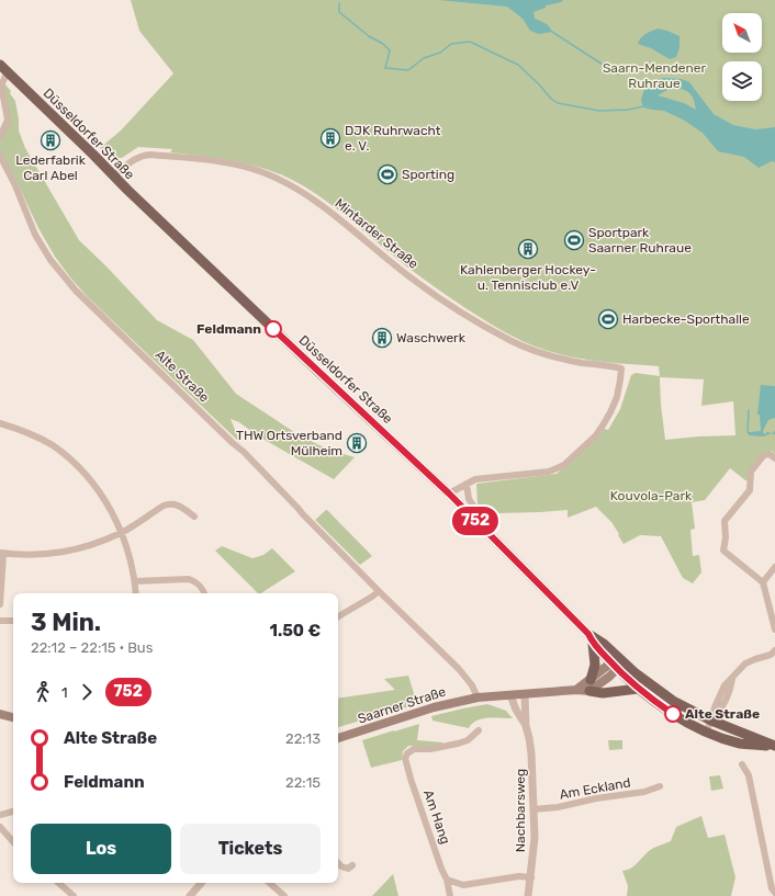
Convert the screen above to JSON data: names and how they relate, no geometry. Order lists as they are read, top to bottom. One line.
{"streets":{"main road":["Düsseldorfer Straße","Saarner Straße"],"street":["Mintarder Straße","Alte Straße","Am Eckland","Nachbarsweg","Am Hang"]},"crossings":[["Düsseldorfer Straße","Mintarder Straße"],["Alte Straße","Saarner Straße"],["Am Eckland","Nachbarsweg"]],"parks":["Saarn-Mendener Ruhraue","Kouvola-Park"],"places":{"building":["DJK Ruhrwacht e. V.","Lederfabrik Carl Abel","Kahlenberger Hockey- u. Tennisclub e.V","Waschwerk","THW Ortsverband Mülheim"],"sports":["Sporting","Sportpark Saarner Ruhraue","Harbecke-Sporthalle"],"other":["Feldmann","Alte Straße"]},"lines":["bus line 752"],"north":"top left","page":{"on_map":"752","heading":["3 Min.","22:12 – 22:15 · Bus","1.50 €"],"legs":["1","752"],"list":[{"name":"Alte Straße","value":"22:13"},{"name":"Feldmann","value":"22:15"}],"buttons":["Los","Tickets"]}}
